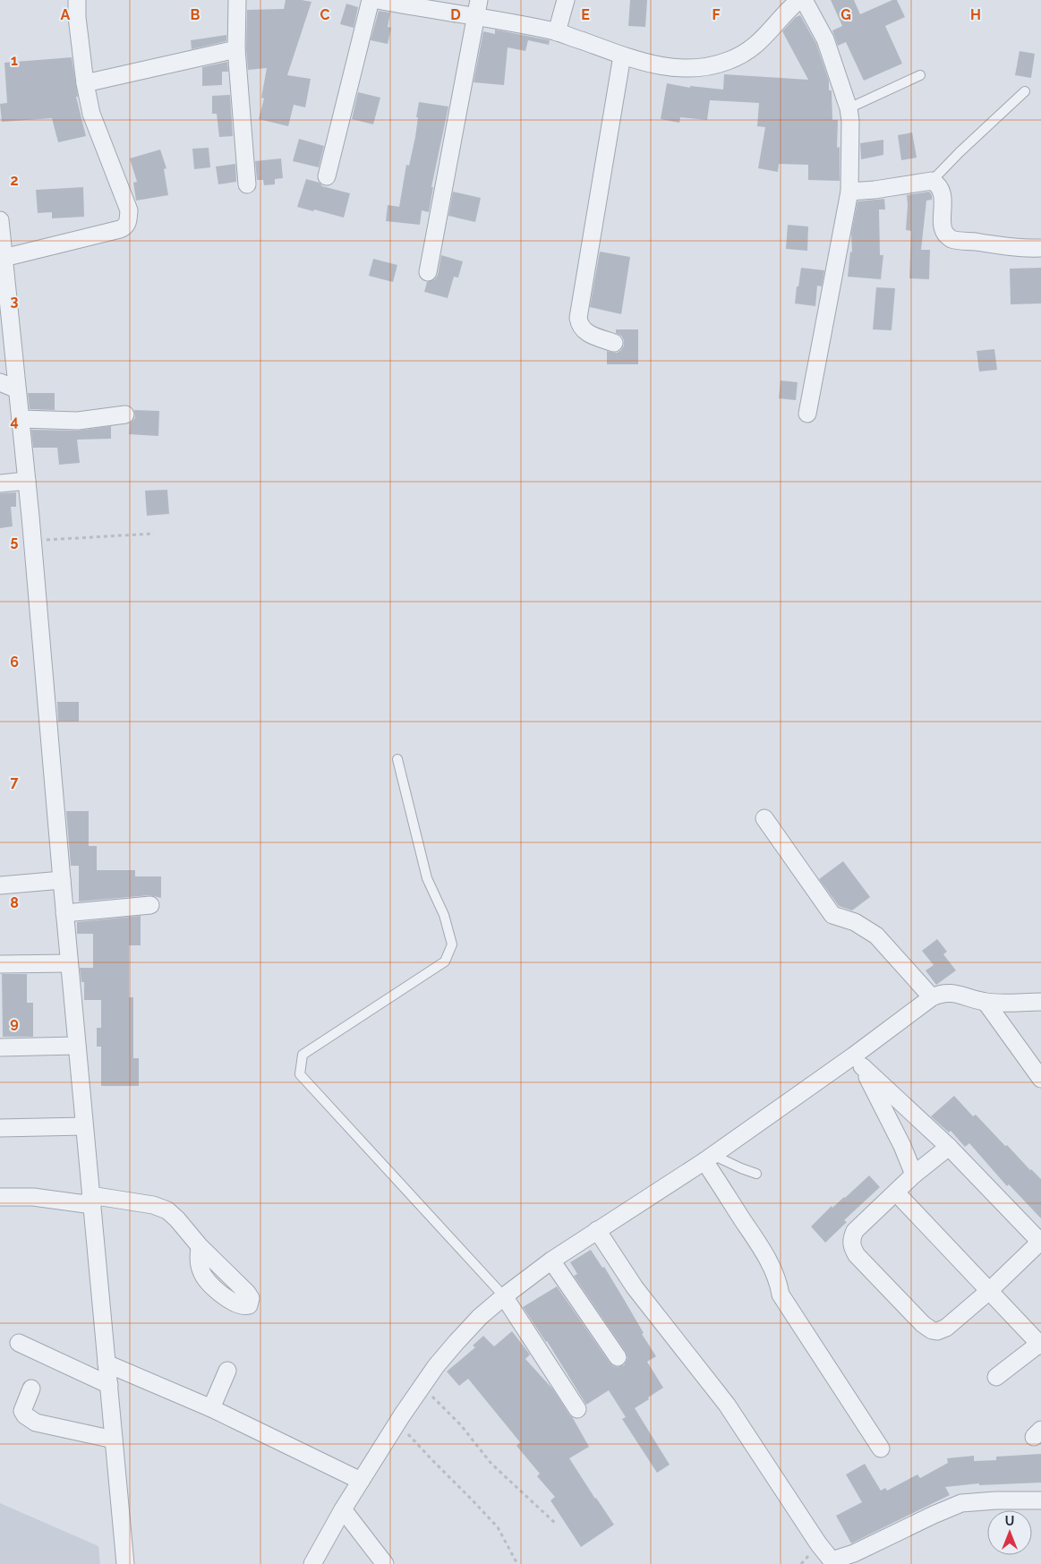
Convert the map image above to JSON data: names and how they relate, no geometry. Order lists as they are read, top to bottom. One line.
{"north":"top","grid":{"columns":["A","B","C","D","E","F","G","H"],"rows":["1","2","3","4","5","6","7","8","9"]}}
